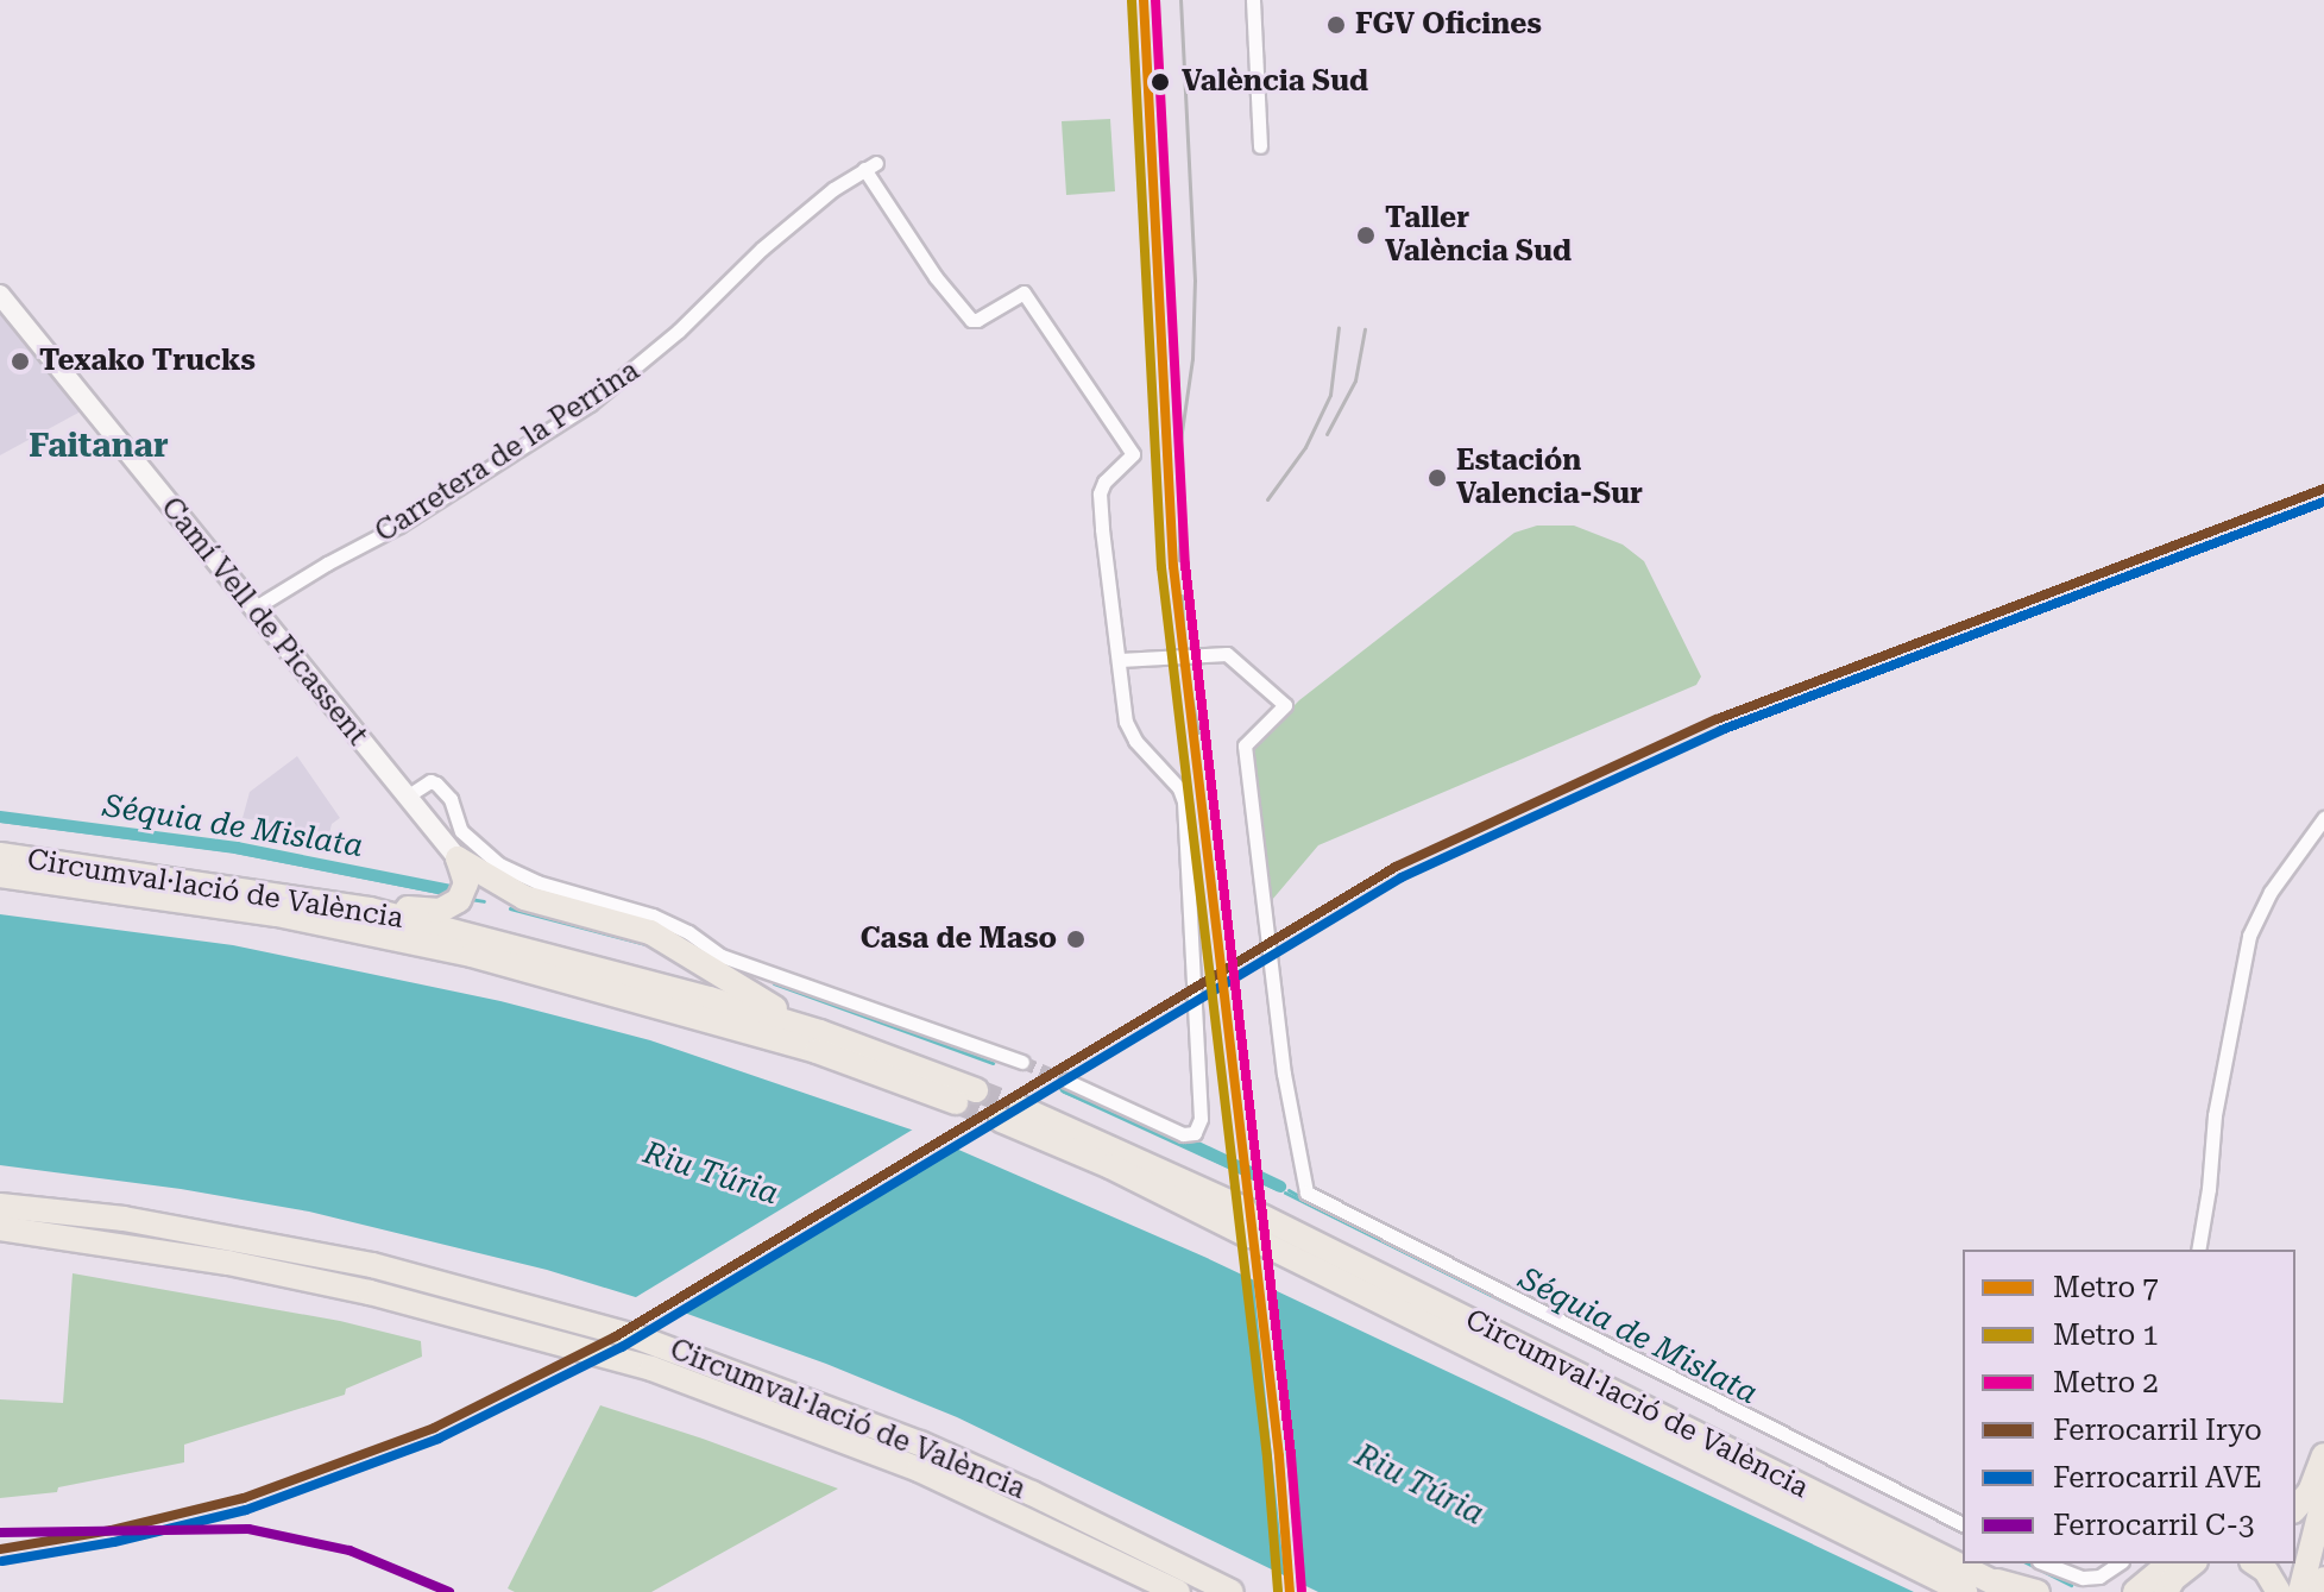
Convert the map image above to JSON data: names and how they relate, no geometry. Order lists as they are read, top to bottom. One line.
{"streets":{"highway":["Circumval·lació de València"],"street":["Carretera de la Perrina","Camí Vell de Picassent"]},"crossings":[["Carretera de la Perrina","Camí Vell de Picassent"]],"districts":["Faitanar"],"water":["Séquia de Mislata","Riu Túria"],"places":["FGV Oficines","València Sud","Taller València Sud","Texako Trucks","Estación Valencia-Sur","Casa de Maso"],"lines":["metro line 7","metro line 2","metro line 1","rail line Iryo","rail line AVE","rail line C-3"],"legend":["Metro 7","Metro 1","Metro 2","Ferrocarril Iryo","Ferrocarril AVE","Ferrocarril C-3"]}
